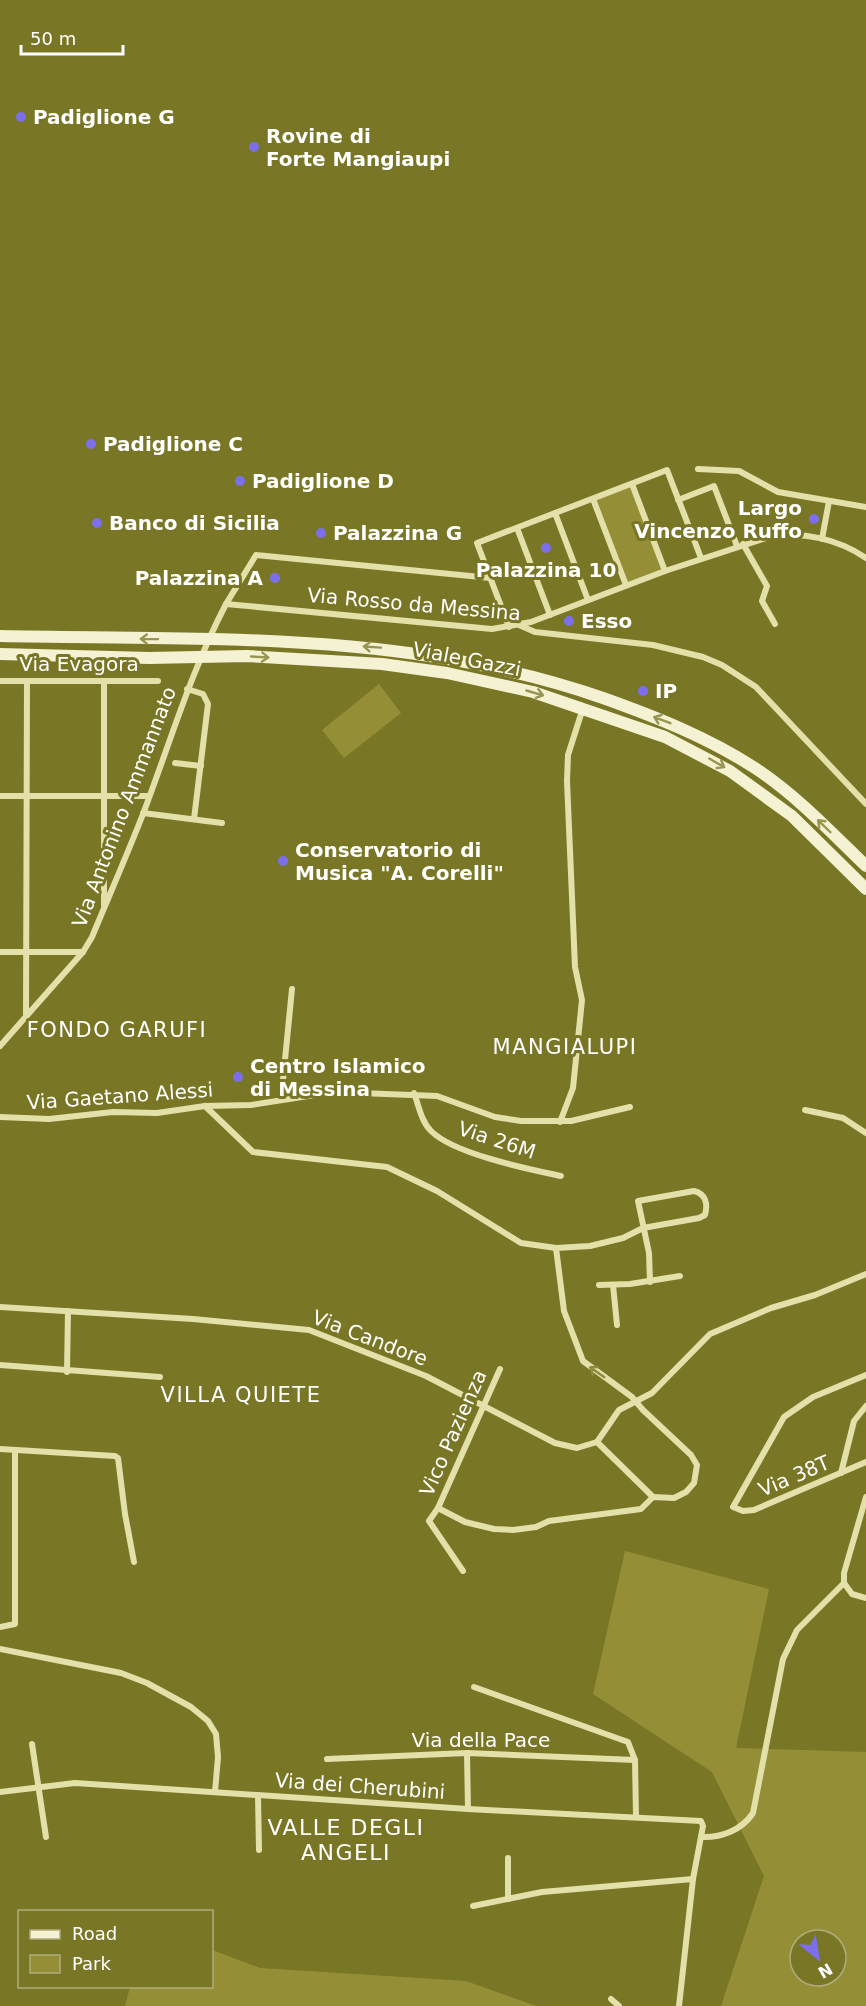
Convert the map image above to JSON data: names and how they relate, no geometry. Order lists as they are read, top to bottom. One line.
{"streets":{"main road":["Viale Gazzi"],"street":["Via Rosso da Messina","Via Evagora","Via Antonino Ammannato","Via Gaetano Alessi","Via 26M","Via Candore","Vico Pazienza","Via 38T","Via della Pace","Via dei Cherubini"]},"crossings":[["Viale Gazzi","Via Antonino Ammannato"],["Via Gaetano Alessi","Via 26M"],["Via Candore","Vico Pazienza"]],"districts":["FONDO GARUFI","MANGIALUPI","VILLA QUIETE","VALLE DEGLI ANGELI"],"places":["Padiglione G","Rovine di Forte Mangiaupi","Padiglione C","Padiglione D","Largo Vincenzo Ruffo","Banco di Sicilia","Palazzina G","Palazzina 10","Palazzina A","Esso","IP","Conservatorio di Musica \"A. Corelli\"","Centro Islamico di Messina"],"legend":["Road","Park"],"scale_bar":"50 m","north":"bottom right"}
